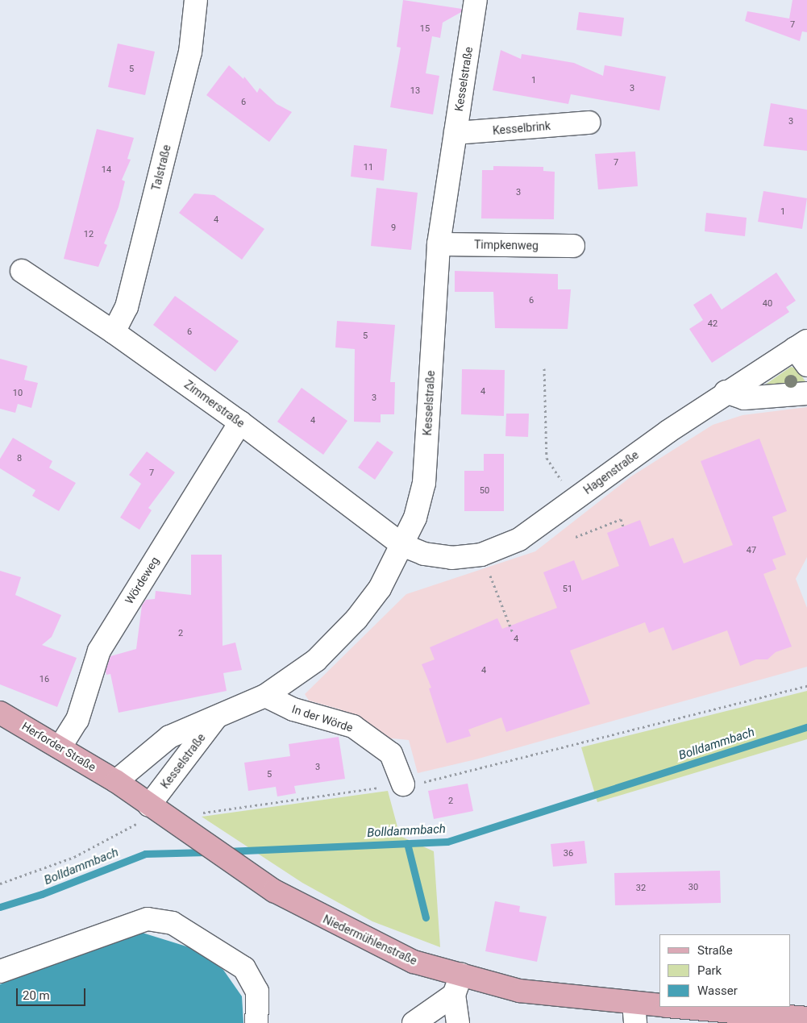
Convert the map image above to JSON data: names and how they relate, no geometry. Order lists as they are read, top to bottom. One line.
{"streets":{"main road":["Herforder Straße","Niedermühlenstraße"],"street":["Kesselstraße","Kesselbrink","Talstraße","Timpkenweg","Zimmerstraße","Hagenstraße","Wördeweg","In der Wörde"]},"crossings":[["Kesselstraße","Kesselbrink"],["Kesselstraße","Timpkenweg"],["Kesselstraße","Zimmerstraße"],["Kesselstraße","Hagenstraße"],["Kesselstraße","In der Wörde"],["Kesselstraße","Herforder Straße"],["Kesselstraße","Niedermühlenstraße"],["Talstraße","Zimmerstraße"],["Zimmerstraße","Hagenstraße"],["Zimmerstraße","Wördeweg"],["Wördeweg","Herforder Straße"],["Herforder Straße","Niedermühlenstraße"]],"water":["Bolldammbach"],"house_numbers":["7","15","5","1","3","13","6","3","7","11","14","3","1","4","9","12","6","40","42","6","5","4","10","3","4","8","7","50","47","51","2","4","4","16","3","5","2","36","30","32"],"legend":["Straße","Park","Wasser"],"scale_bar":"20 m"}
